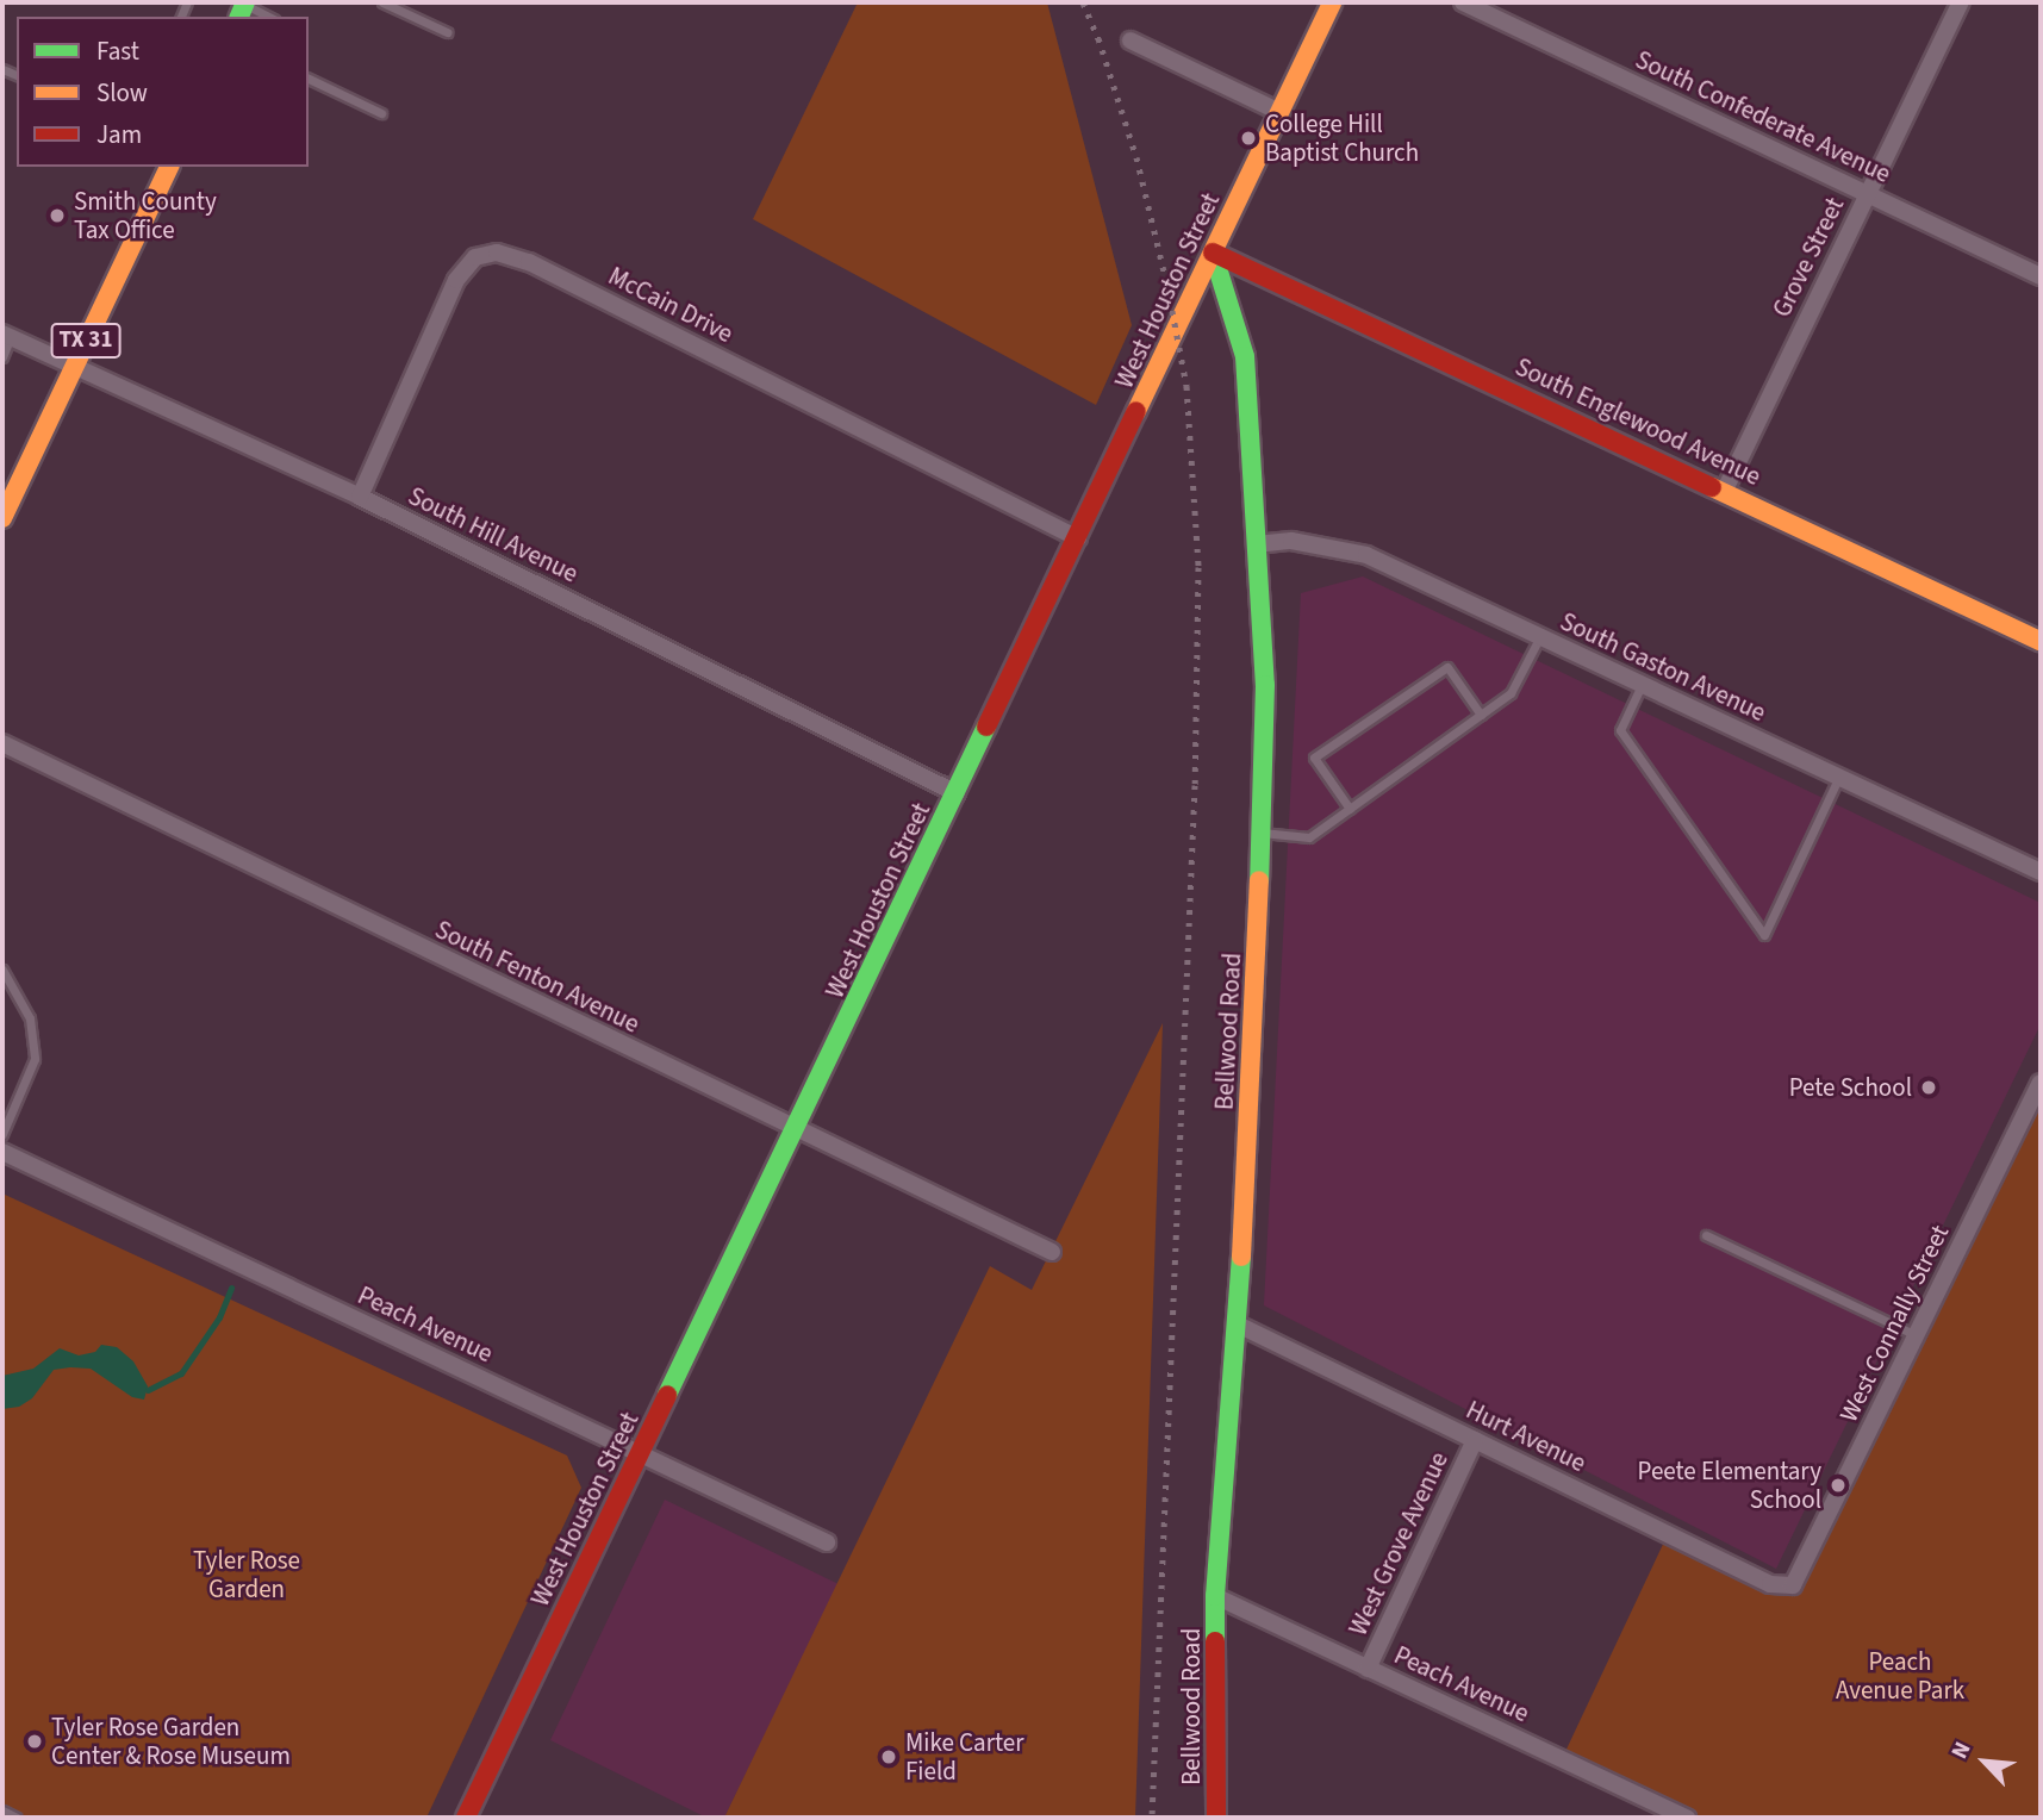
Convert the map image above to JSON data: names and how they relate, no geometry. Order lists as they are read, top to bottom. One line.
{"streets":{"street":["South Confederate Avenue","Grove Street","West Houston Street","McCain Drive","TX 31","South Englewood Avenue","South Hill Avenue","South Gaston Avenue","South Fenton Avenue","Bellwood Road","West Connally Street","Peach Avenue","Hurt Avenue","West Grove Avenue"]},"crossings":[["South Confederate Avenue","Grove Street"],["Grove Street","South Englewood Avenue"],["West Houston Street","McCain Drive"],["West Houston Street","South Englewood Avenue"],["West Houston Street","South Hill Avenue"],["West Houston Street","South Fenton Avenue"],["West Houston Street","Bellwood Road"],["West Houston Street","Peach Avenue"],["McCain Drive","South Hill Avenue"],["TX 31","South Hill Avenue"],["South Englewood Avenue","Bellwood Road"],["South Gaston Avenue","Bellwood Road"],["Bellwood Road","Peach Avenue"],["Bellwood Road","Hurt Avenue"],["West Connally Street","Hurt Avenue"],["Peach Avenue","West Grove Avenue"],["Hurt Avenue","West Grove Avenue"]],"parks":["Tyler Rose Garden","Peach Avenue Park"],"places":["College Hill Baptist Church","Smith County Tax Office","Pete School","Peete Elementary School","Tyler Rose Garden Center & Rose Museum","Mike Carter Field"],"legend":["Fast","Slow","Jam"],"north":"top left"}
